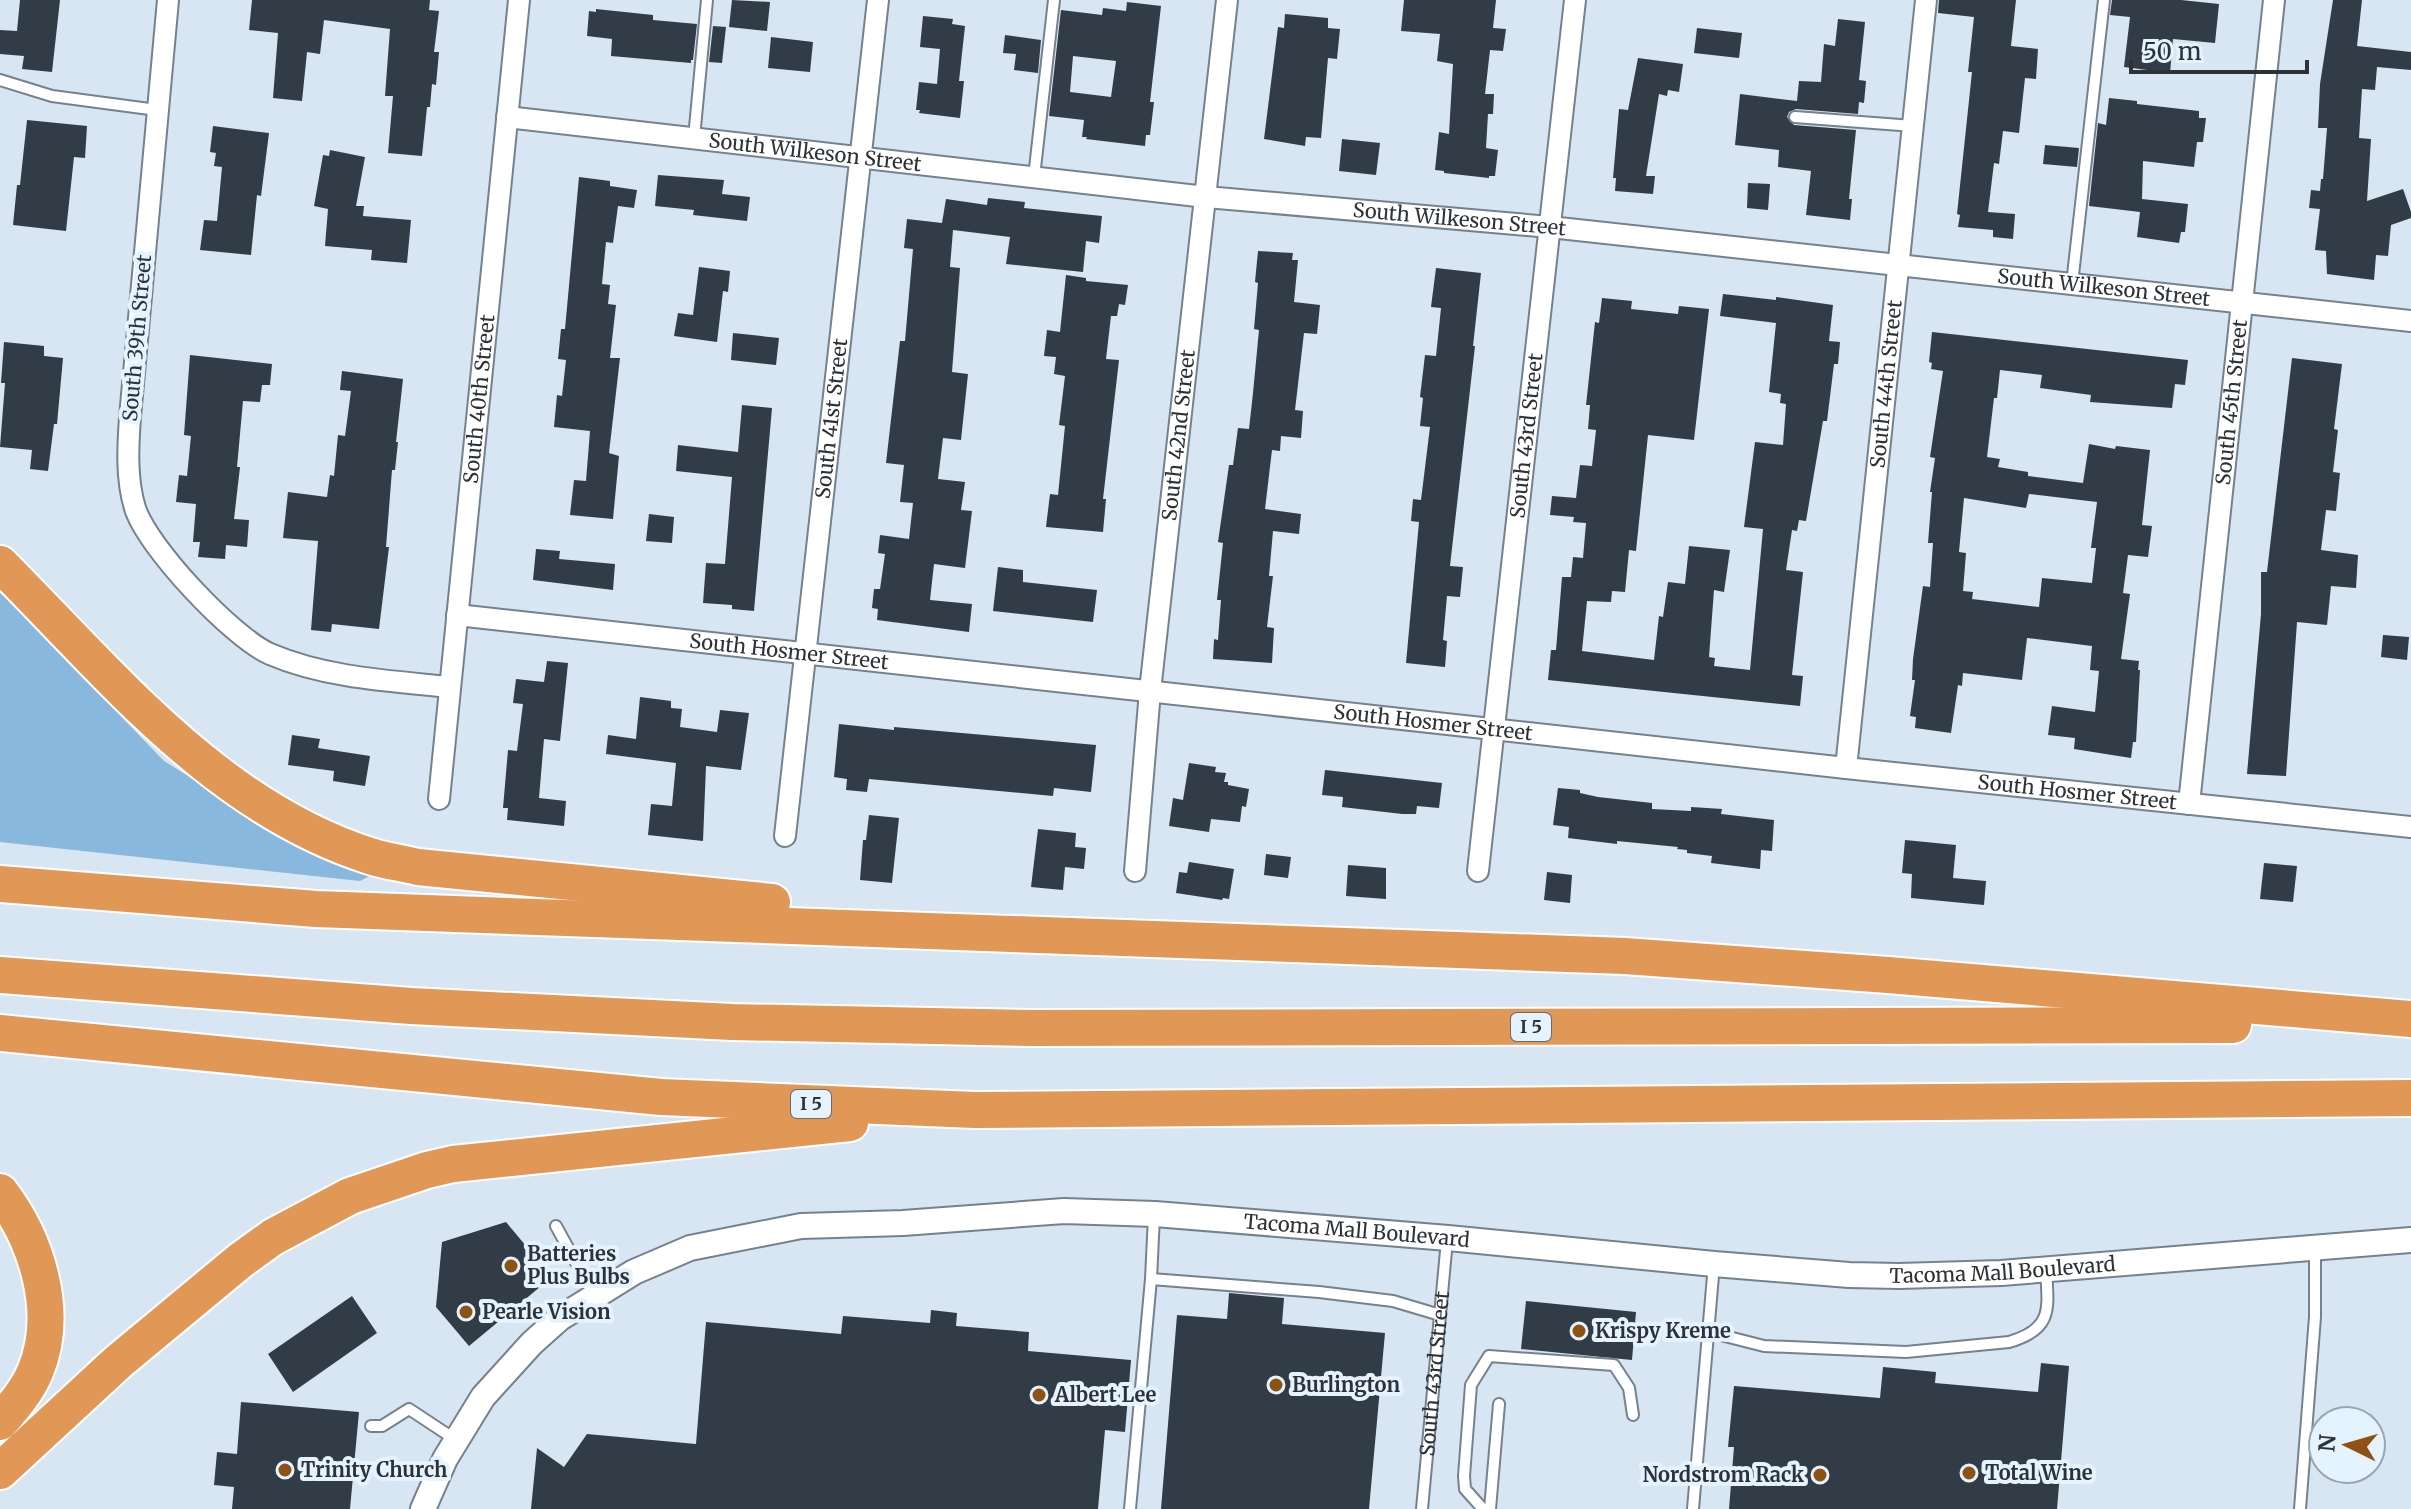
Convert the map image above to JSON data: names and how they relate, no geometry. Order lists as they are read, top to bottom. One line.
{"streets":{"highway":["I 5"],"street":["South Wilkeson Street","South 39th Street","South 44th Street","South 40th Street","South 45th Street","South 41st Street","South 42nd Street","South 43rd Street","South Hosmer Street","Tacoma Mall Boulevard"]},"crossings":[["South Wilkeson Street","South 44th Street"],["South Wilkeson Street","South 40th Street"],["South Wilkeson Street","South 45th Street"],["South Wilkeson Street","South 41st Street"],["South Wilkeson Street","South 42nd Street"],["South Wilkeson Street","South 43rd Street"],["South 39th Street","South 40th Street"],["South 44th Street","South Hosmer Street"],["South 40th Street","South Hosmer Street"],["South 45th Street","South Hosmer Street"],["South 41st Street","South Hosmer Street"],["South 42nd Street","South Hosmer Street"],["South 43rd Street","South Hosmer Street"],["South 43rd Street","Tacoma Mall Boulevard"]],"places":["Batteries Plus Bulbs","Pearle Vision","Krispy Kreme","Burlington","Albert Lee","Trinity Church","Total Wine","Nordstrom Rack"],"scale_bar":"50 m","north":"left"}
